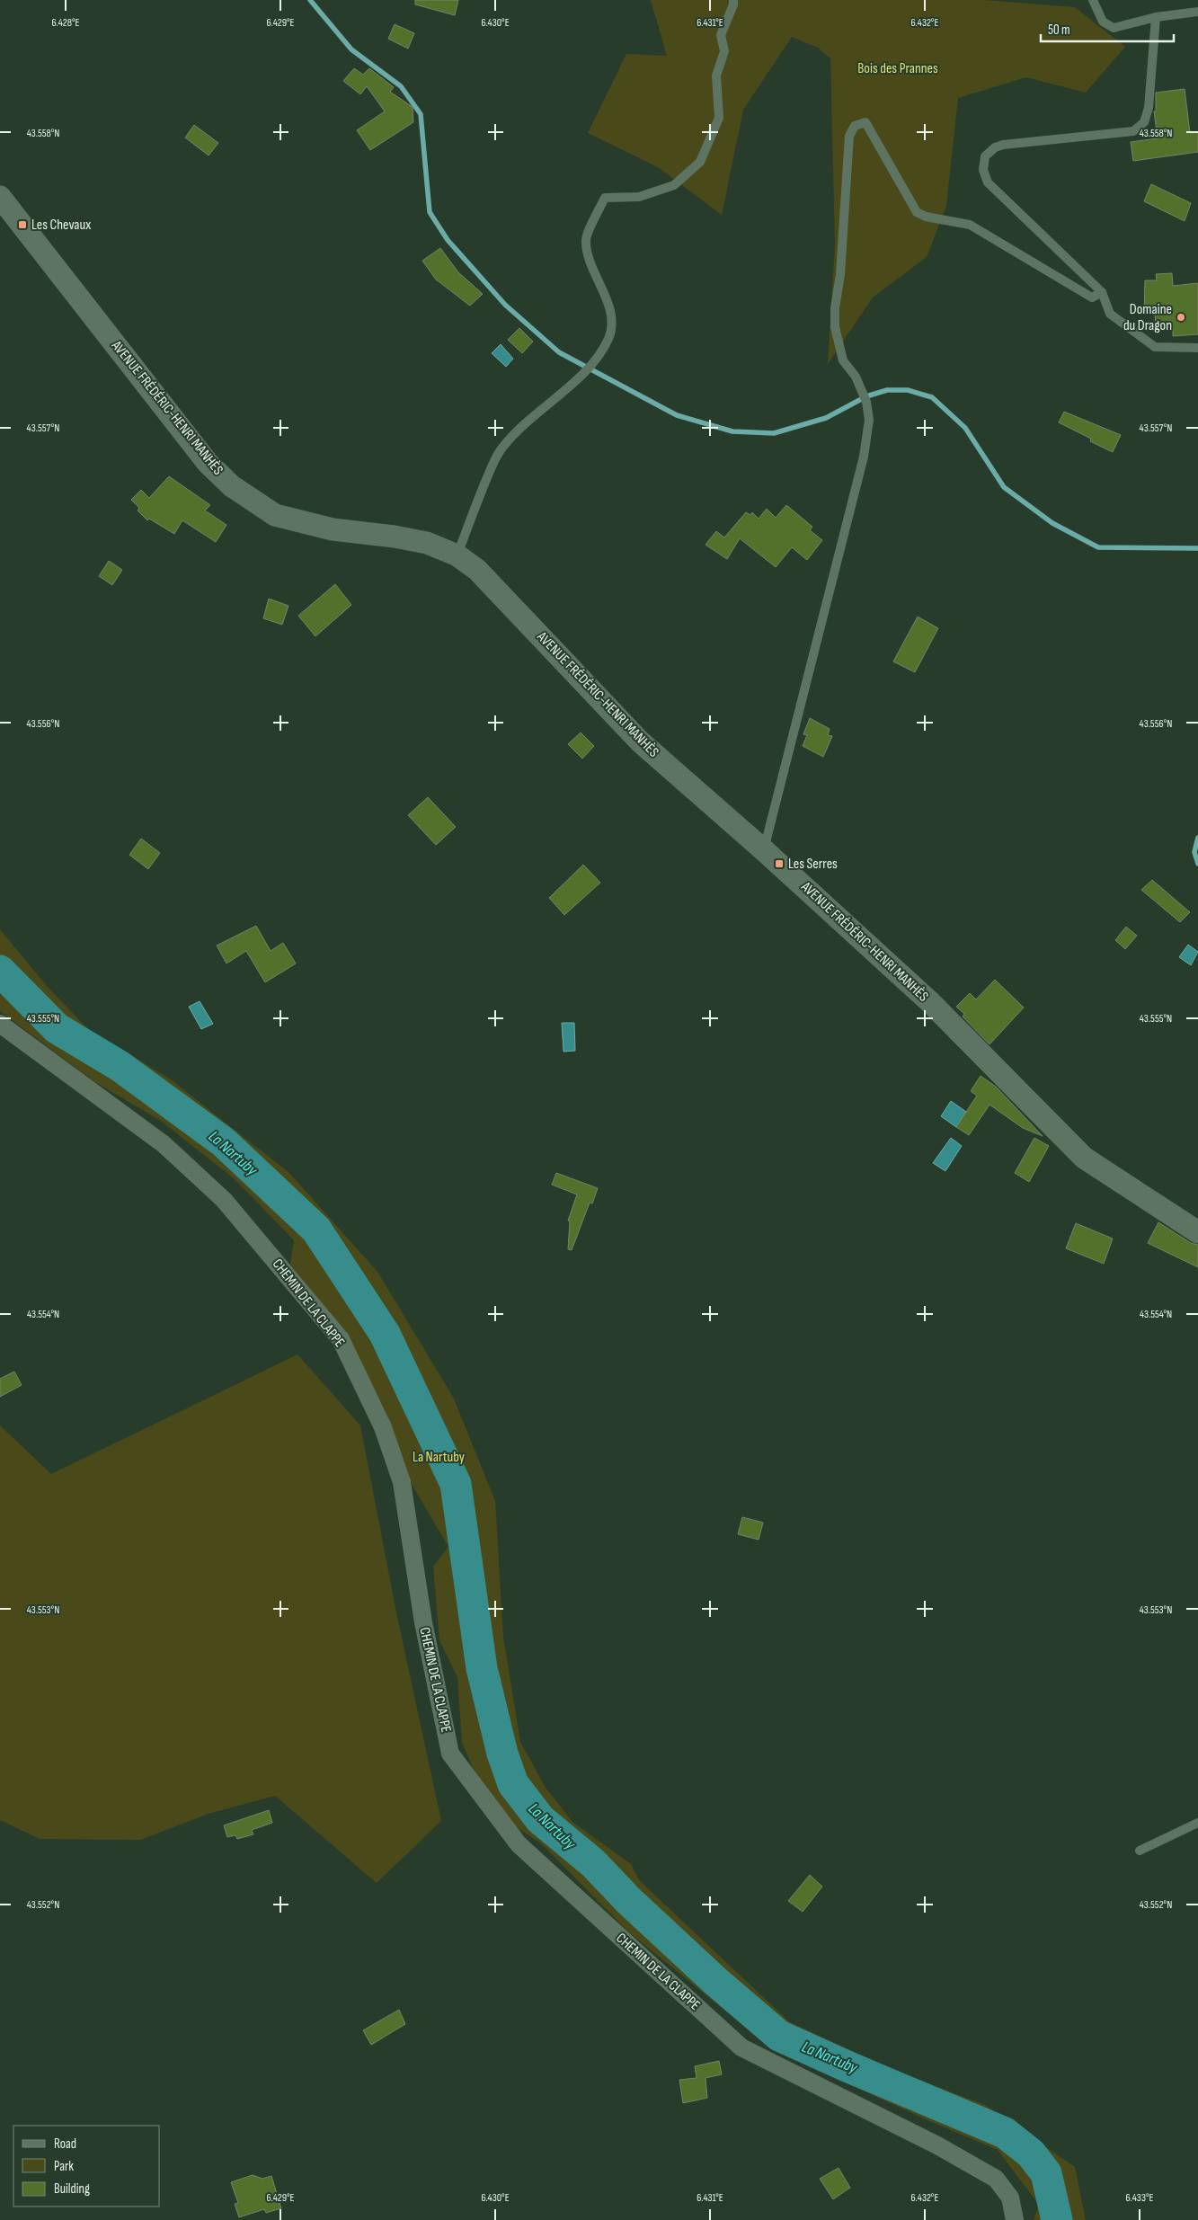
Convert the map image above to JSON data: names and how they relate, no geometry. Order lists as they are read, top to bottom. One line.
{"streets":{"street":["AVENUE FRÉDÉRIC-HENRI MANHÈS","CHEMIN DE LA CLAPPE"]},"water":["La Nartuby"],"parks":["Bois des Prannes","La Nartuby"],"places":{"transit":["Les Chevaux","Les Serres"],"other":["Domaine du Dragon"]},"legend":["Road","Park","Building"],"scale_bar":"50 m","coordinates":["6.428°E","6.429°E","6.430°E","6.431°E","6.432°E","43.558°N","43.557°N","43.556°N","43.555°N","43.554°N","43.553°N","43.552°N","6.433°E"]}
